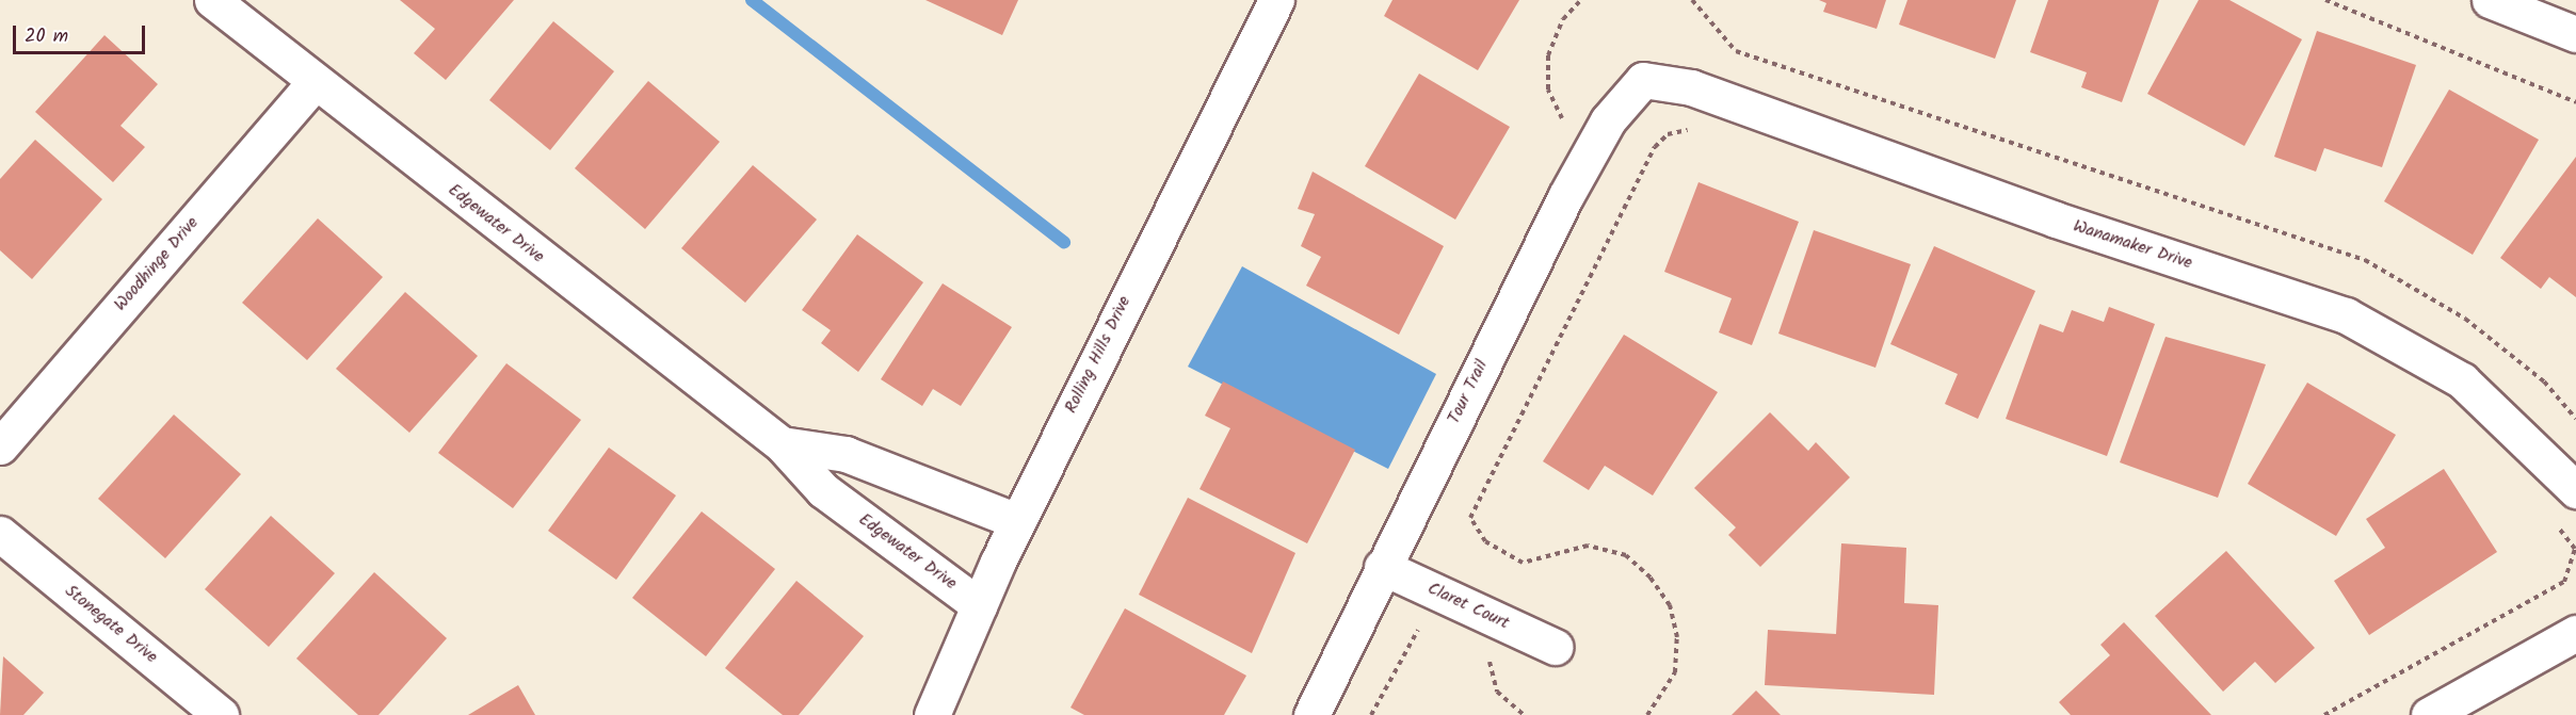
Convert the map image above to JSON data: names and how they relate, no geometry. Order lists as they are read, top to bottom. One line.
{"streets":{"street":["Edgewater Drive","Wanamaker Drive","Woodhinge Drive","Rolling Hills Drive","Tour Trail","Claret Court","Stonegate Drive"]},"crossings":[["Edgewater Drive","Woodhinge Drive"],["Edgewater Drive","Rolling Hills Drive"],["Wanamaker Drive","Tour Trail"],["Tour Trail","Claret Court"]],"scale_bar":"20 m"}
